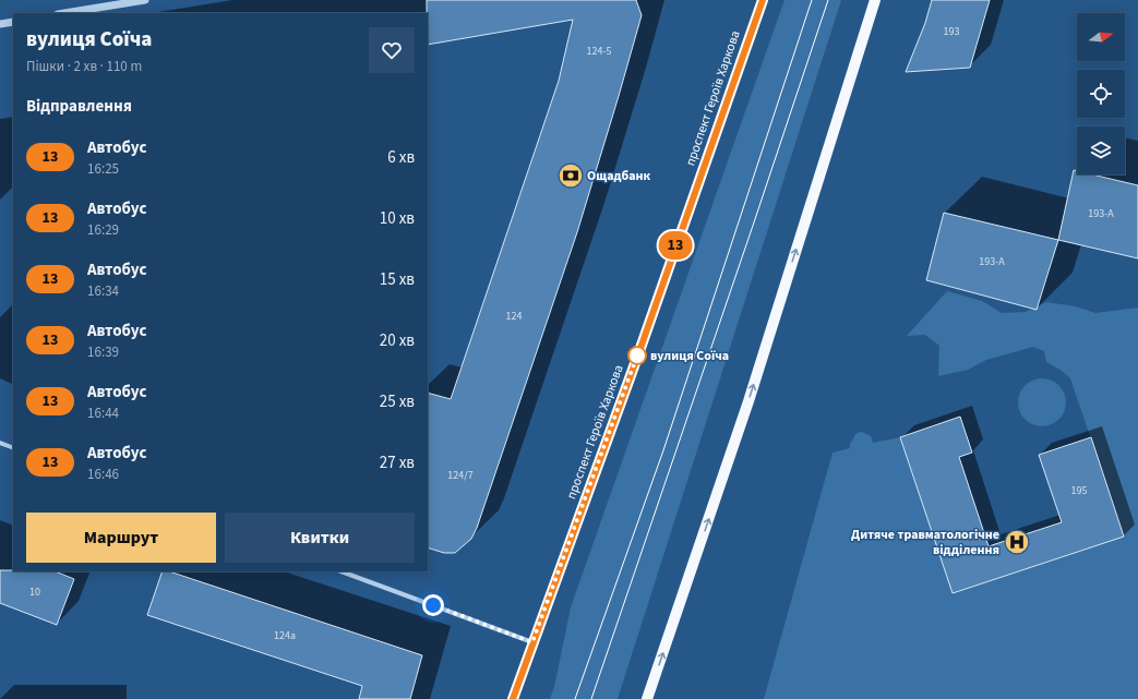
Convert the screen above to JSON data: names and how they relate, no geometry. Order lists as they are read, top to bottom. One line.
{"streets":{"main road":["проспект Героїв Харкова"]},"places":{"bank":["Ощадбанк"],"other":["вулиця Соїча"],"hospital":["Дитяче травматологічне відділення"]},"lines":["bus line 13"],"house_numbers":["193","124-5","193-А","193-А","124","124/7","195","10","124а"],"north":"right","page":{"on_map":"13","heading":[["вулиця Соїча","Пішки · 2 хв · 110 m"],"Відправлення"],"list":[{"mark":"13","name":"Автобус","note":"16:25","value":"6 хв"},{"mark":"13","name":"Автобус","note":"16:29","value":"10 хв"},{"mark":"13","name":"Автобус","note":"16:34","value":"15 хв"},{"mark":"13","name":"Автобус","note":"16:39","value":"20 хв"},{"mark":"13","name":"Автобус","note":"16:44","value":"25 хв"},{"mark":"13","name":"Автобус","note":"16:46","value":"27 хв"}],"buttons":["Маршрут","Квитки"]}}
